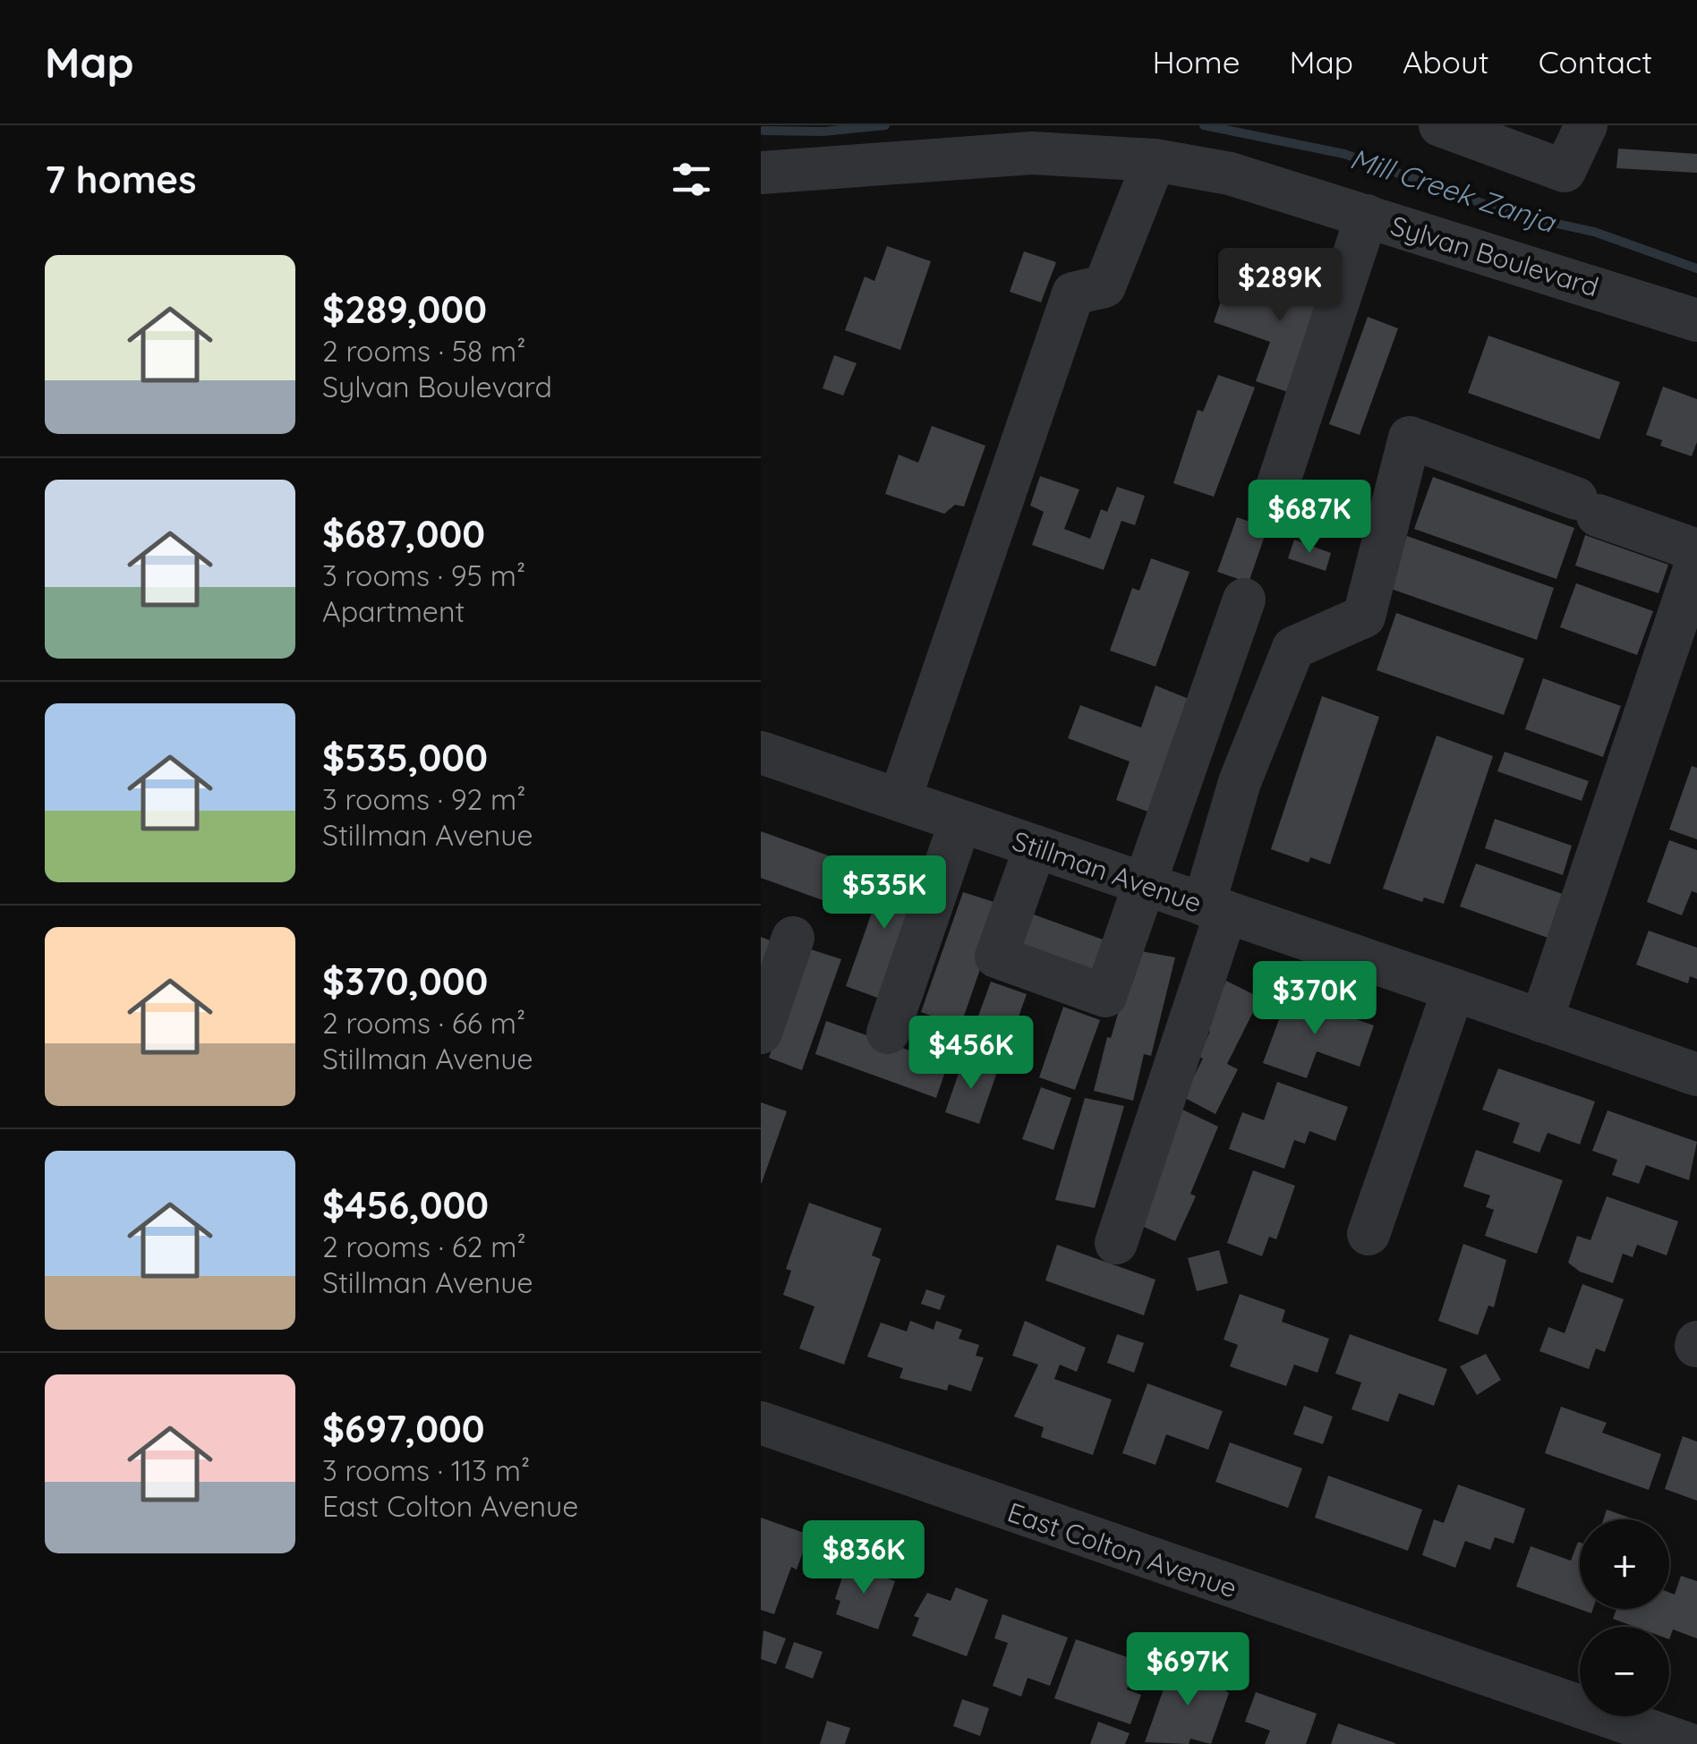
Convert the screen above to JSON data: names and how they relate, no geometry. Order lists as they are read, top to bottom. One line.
{"streets":{"street":["Sylvan Boulevard","Stillman Avenue","East Colton Avenue"]},"water":["Mill Creek Zanja"],"page":{"header":"Map","nav":["Home","Map","About","Contact"],"heading":"7 homes","list":[{"name":"$289,000","note":"2 rooms · 58 m² · Sylvan Boulevard"},{"name":"$687,000","note":"3 rooms · 95 m² · Apartment"},{"name":"$535,000","note":"3 rooms · 92 m² · Stillman Avenue"},{"name":"$370,000","note":"2 rooms · 66 m² · Stillman Avenue"},{"name":"$456,000","note":"2 rooms · 62 m² · Stillman Avenue"},{"name":"$697,000","note":"3 rooms · 113 m² · East Colton Avenue"}],"price":["$289K","$687K","$535K","$370K","$456K","$836K","$697K"],"map_buttons":["+","−"]}}
